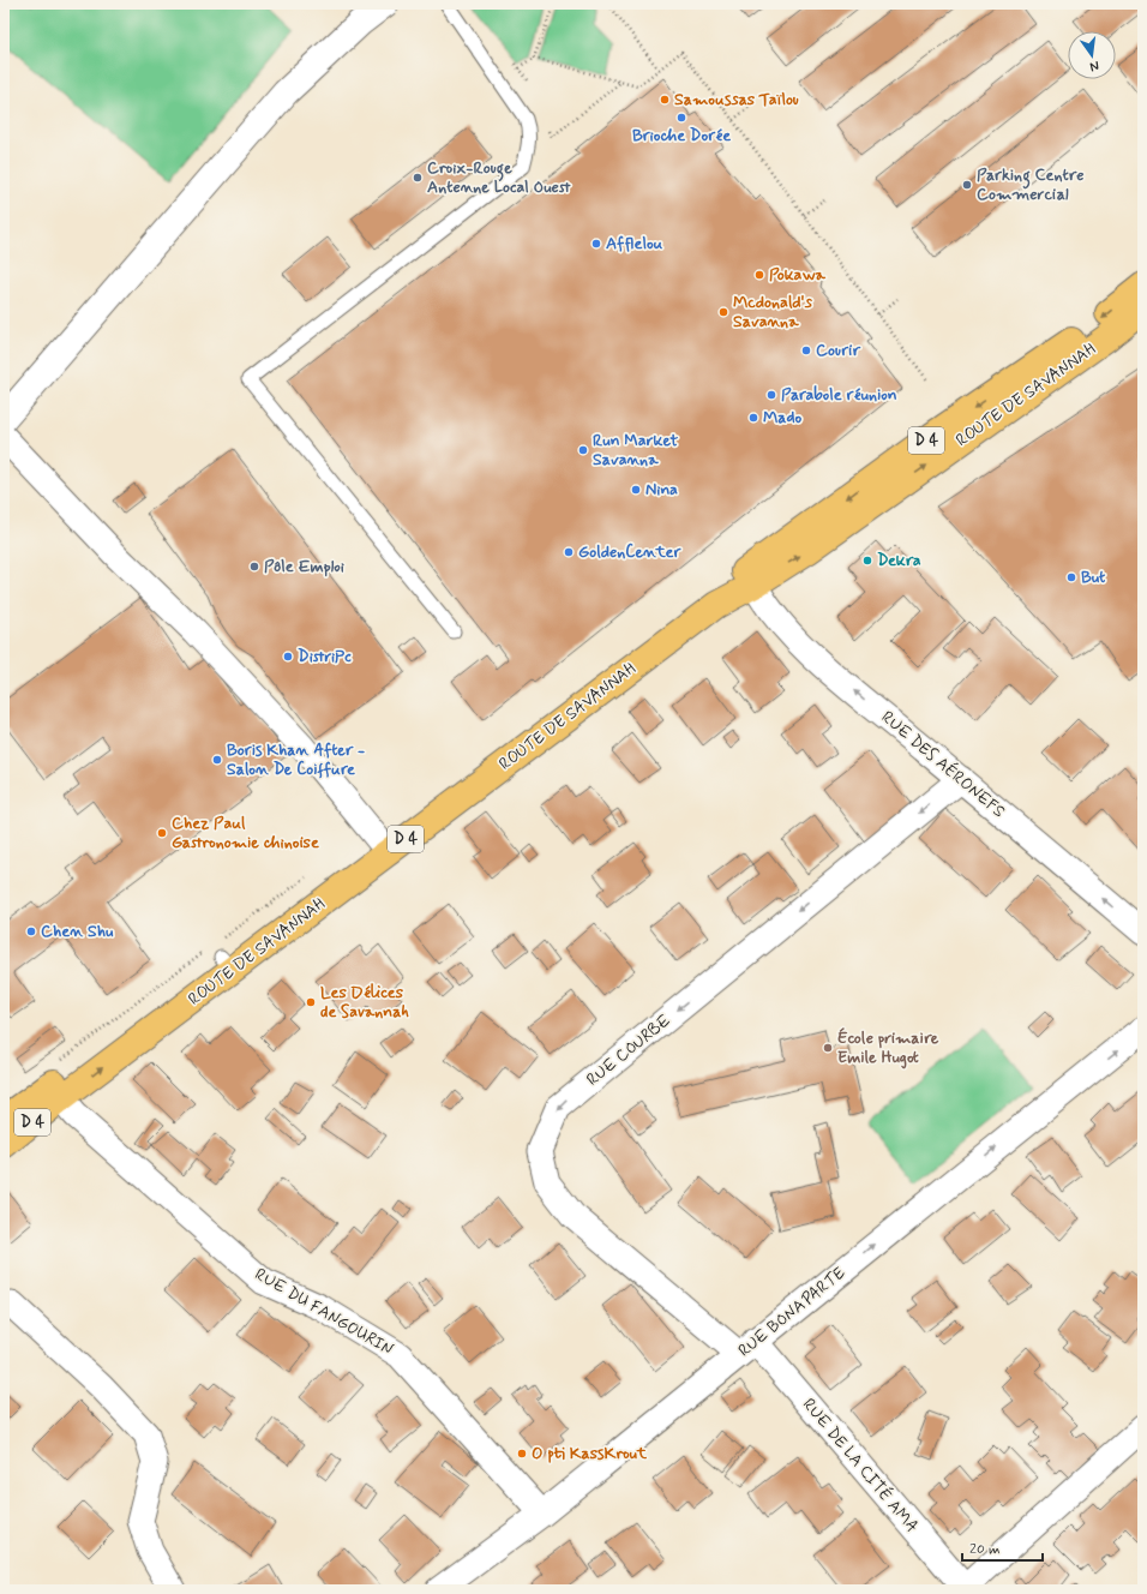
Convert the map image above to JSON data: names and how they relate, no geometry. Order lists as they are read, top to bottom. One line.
{"streets":{"main road":["ROUTE DE SAVANNAH","D 4"],"street":["RUE DES AÉRONEFS","RUE COURBE","RUE DU FANGOURIN","RUE BONAPARTE","RUE DE LA CITÉ AMA"]},"crossings":[["ROUTE DE SAVANNAH","RUE DES AÉRONEFS"],["ROUTE DE SAVANNAH","RUE DU FANGOURIN"],["RUE DES AÉRONEFS","RUE COURBE"],["RUE COURBE","RUE BONAPARTE"],["RUE COURBE","RUE DE LA CITÉ AMA"],["RUE DU FANGOURIN","RUE BONAPARTE"],["RUE BONAPARTE","RUE DE LA CITÉ AMA"]],"one_way":["RUE DES AÉRONEFS","RUE BONAPARTE"],"places":["Samoussas Taïlou","Brioche Dorée","Croix-Rouge Antenne Local Ouest","Parking Centre Commercial","Afflelou","Pokawa","Mcdonald's Savanna","Courir","Parabole réunion","Mado","Run Market Savanna","Nina","GoldenCenter","Dekra","Pôle Emploi","But","DistriPc","Boris Khan After - Salon De Coiffure","Chez Paul Gastronomie chinoise","Chen Shu","Les Délices de Savannah","École primaire Emile Hugot","O pti KassKrout"],"scale_bar":"20 m","north":"bottom"}
